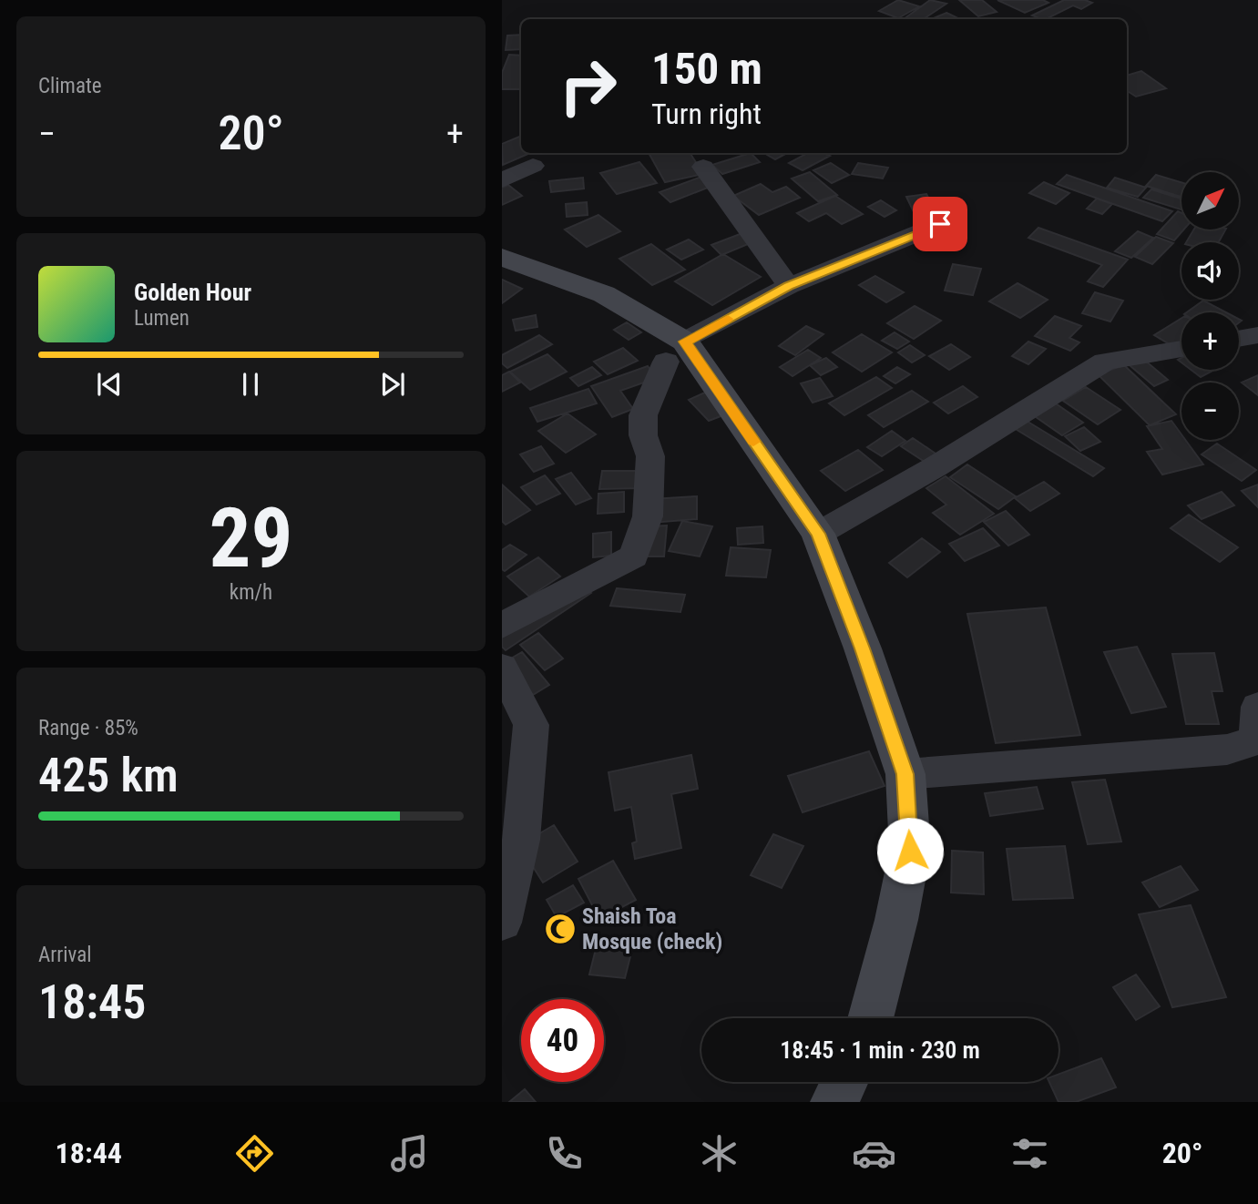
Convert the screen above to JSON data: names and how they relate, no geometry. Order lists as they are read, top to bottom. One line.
{"places":{"mosque":["Shaish Toa Mosque (check)"]},"north":"top right","page":{"tile":["Climate",["29","km/h"],["Range · 85%","425 km"],["Arrival","18:45"]],"turn":["150 m","Turn right"],"heat":["−","20°","+"],"map_buttons":["+","−"],"song":["Golden Hour","Lumen"],"limit":"40","trip":"18:45 · 1 min · 230 m","tabs":["18:44","20°"]}}
